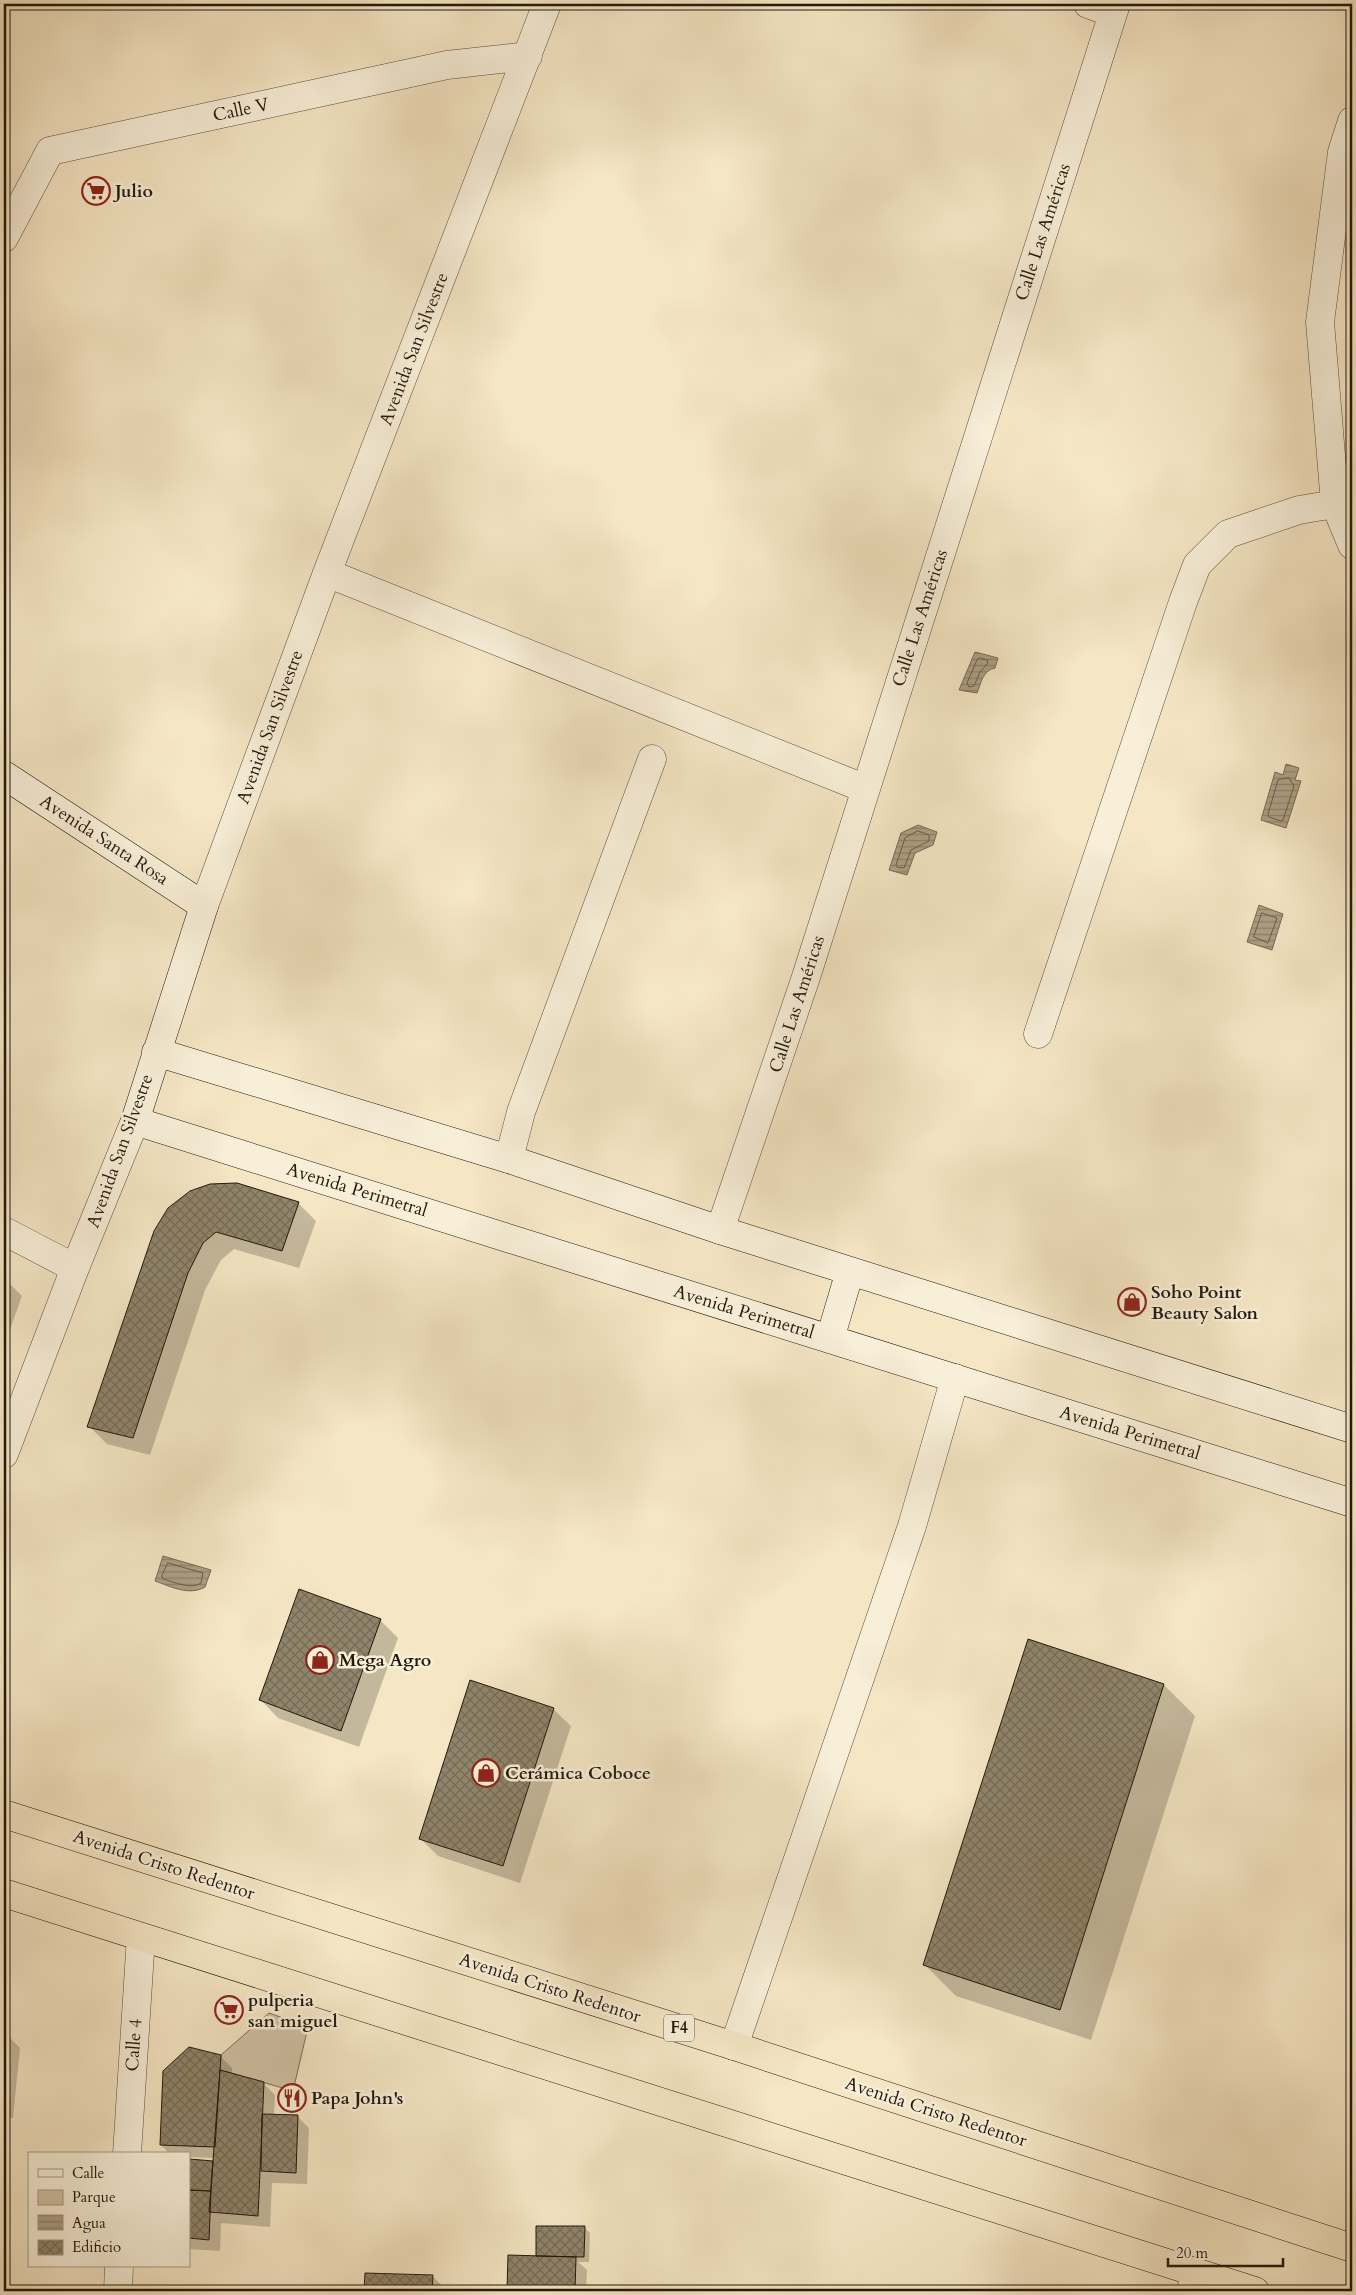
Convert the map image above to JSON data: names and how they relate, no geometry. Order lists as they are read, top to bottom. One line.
{"streets":{"highway":["Avenida Cristo Redentor","F4"],"street":["Calle V","Calle Las Américas","Avenida San Silvestre","Avenida Santa Rosa","Avenida Perimetral","Calle 4"]},"crossings":[["Calle V","Avenida San Silvestre"],["Avenida San Silvestre","Avenida Santa Rosa"],["Avenida San Silvestre","Avenida Perimetral"]],"places":{"supermarket":["Julio","pulperia san miguel"],"shop":["Soho Point Beauty Salon","Mega Agro","Cerámica Coboce"],"restaurant":["Papa John's"]},"legend":["Calle","Parque","Agua","Edificio"],"scale_bar":"20 m"}
